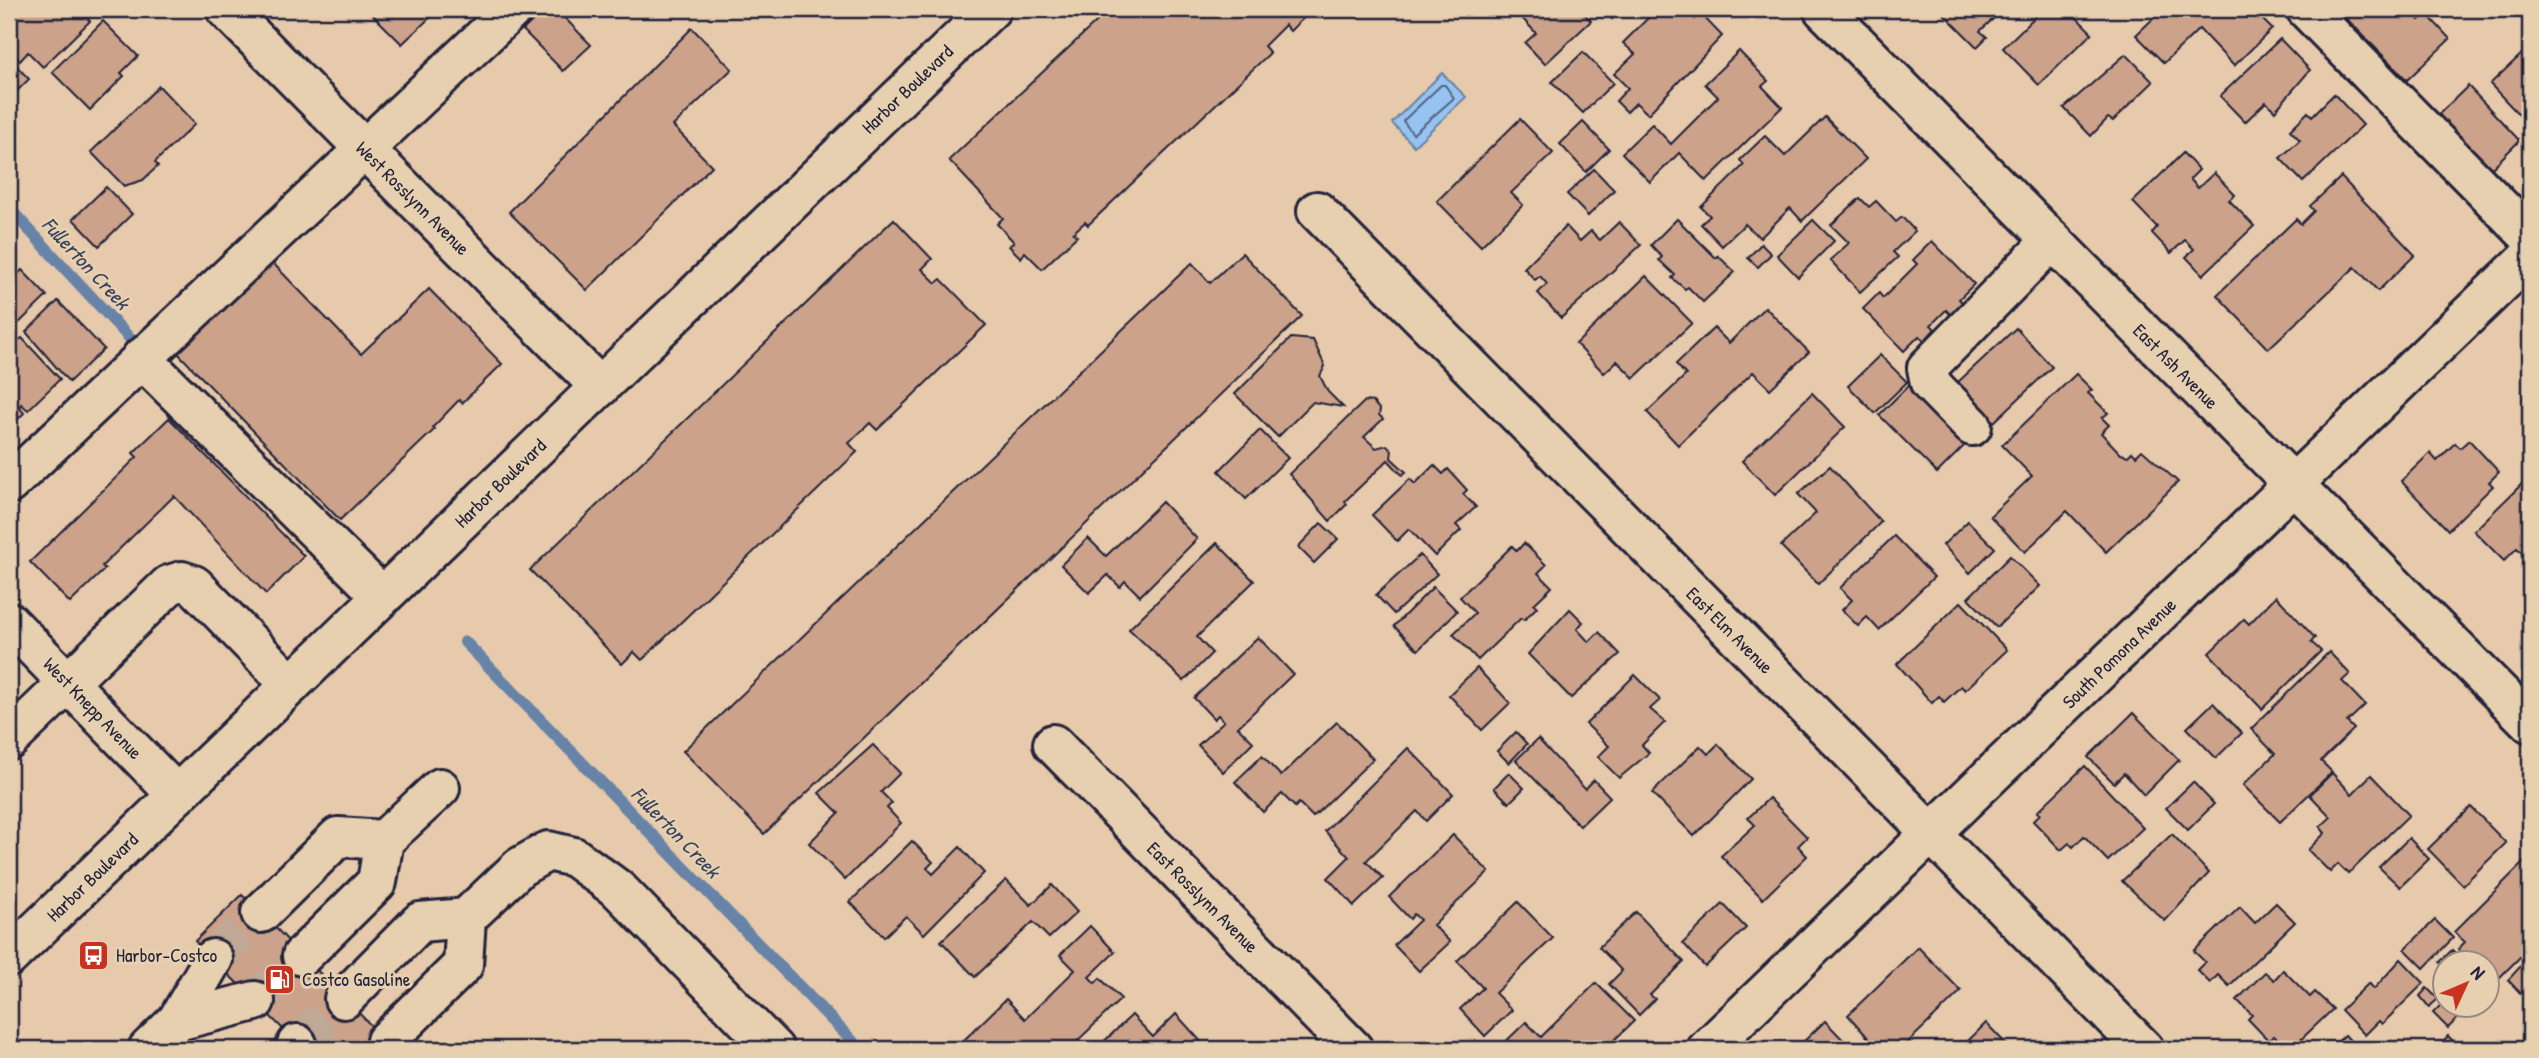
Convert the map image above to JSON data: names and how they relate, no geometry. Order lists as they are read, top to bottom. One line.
{"streets":{"street":["Harbor Boulevard","West Rosslynn Avenue","East Ash Avenue","East Elm Avenue","South Pomona Avenue","West Knepp Avenue","East Rosslynn Avenue"]},"crossings":[["Harbor Boulevard","West Rosslynn Avenue"],["Harbor Boulevard","West Knepp Avenue"],["East Ash Avenue","South Pomona Avenue"],["East Elm Avenue","South Pomona Avenue"]],"water":["Fullerton Creek"],"places":{"bus stop":["Harbor-Costco"],"fuel station":["Costco Gasoline"]},"north":"top right"}
